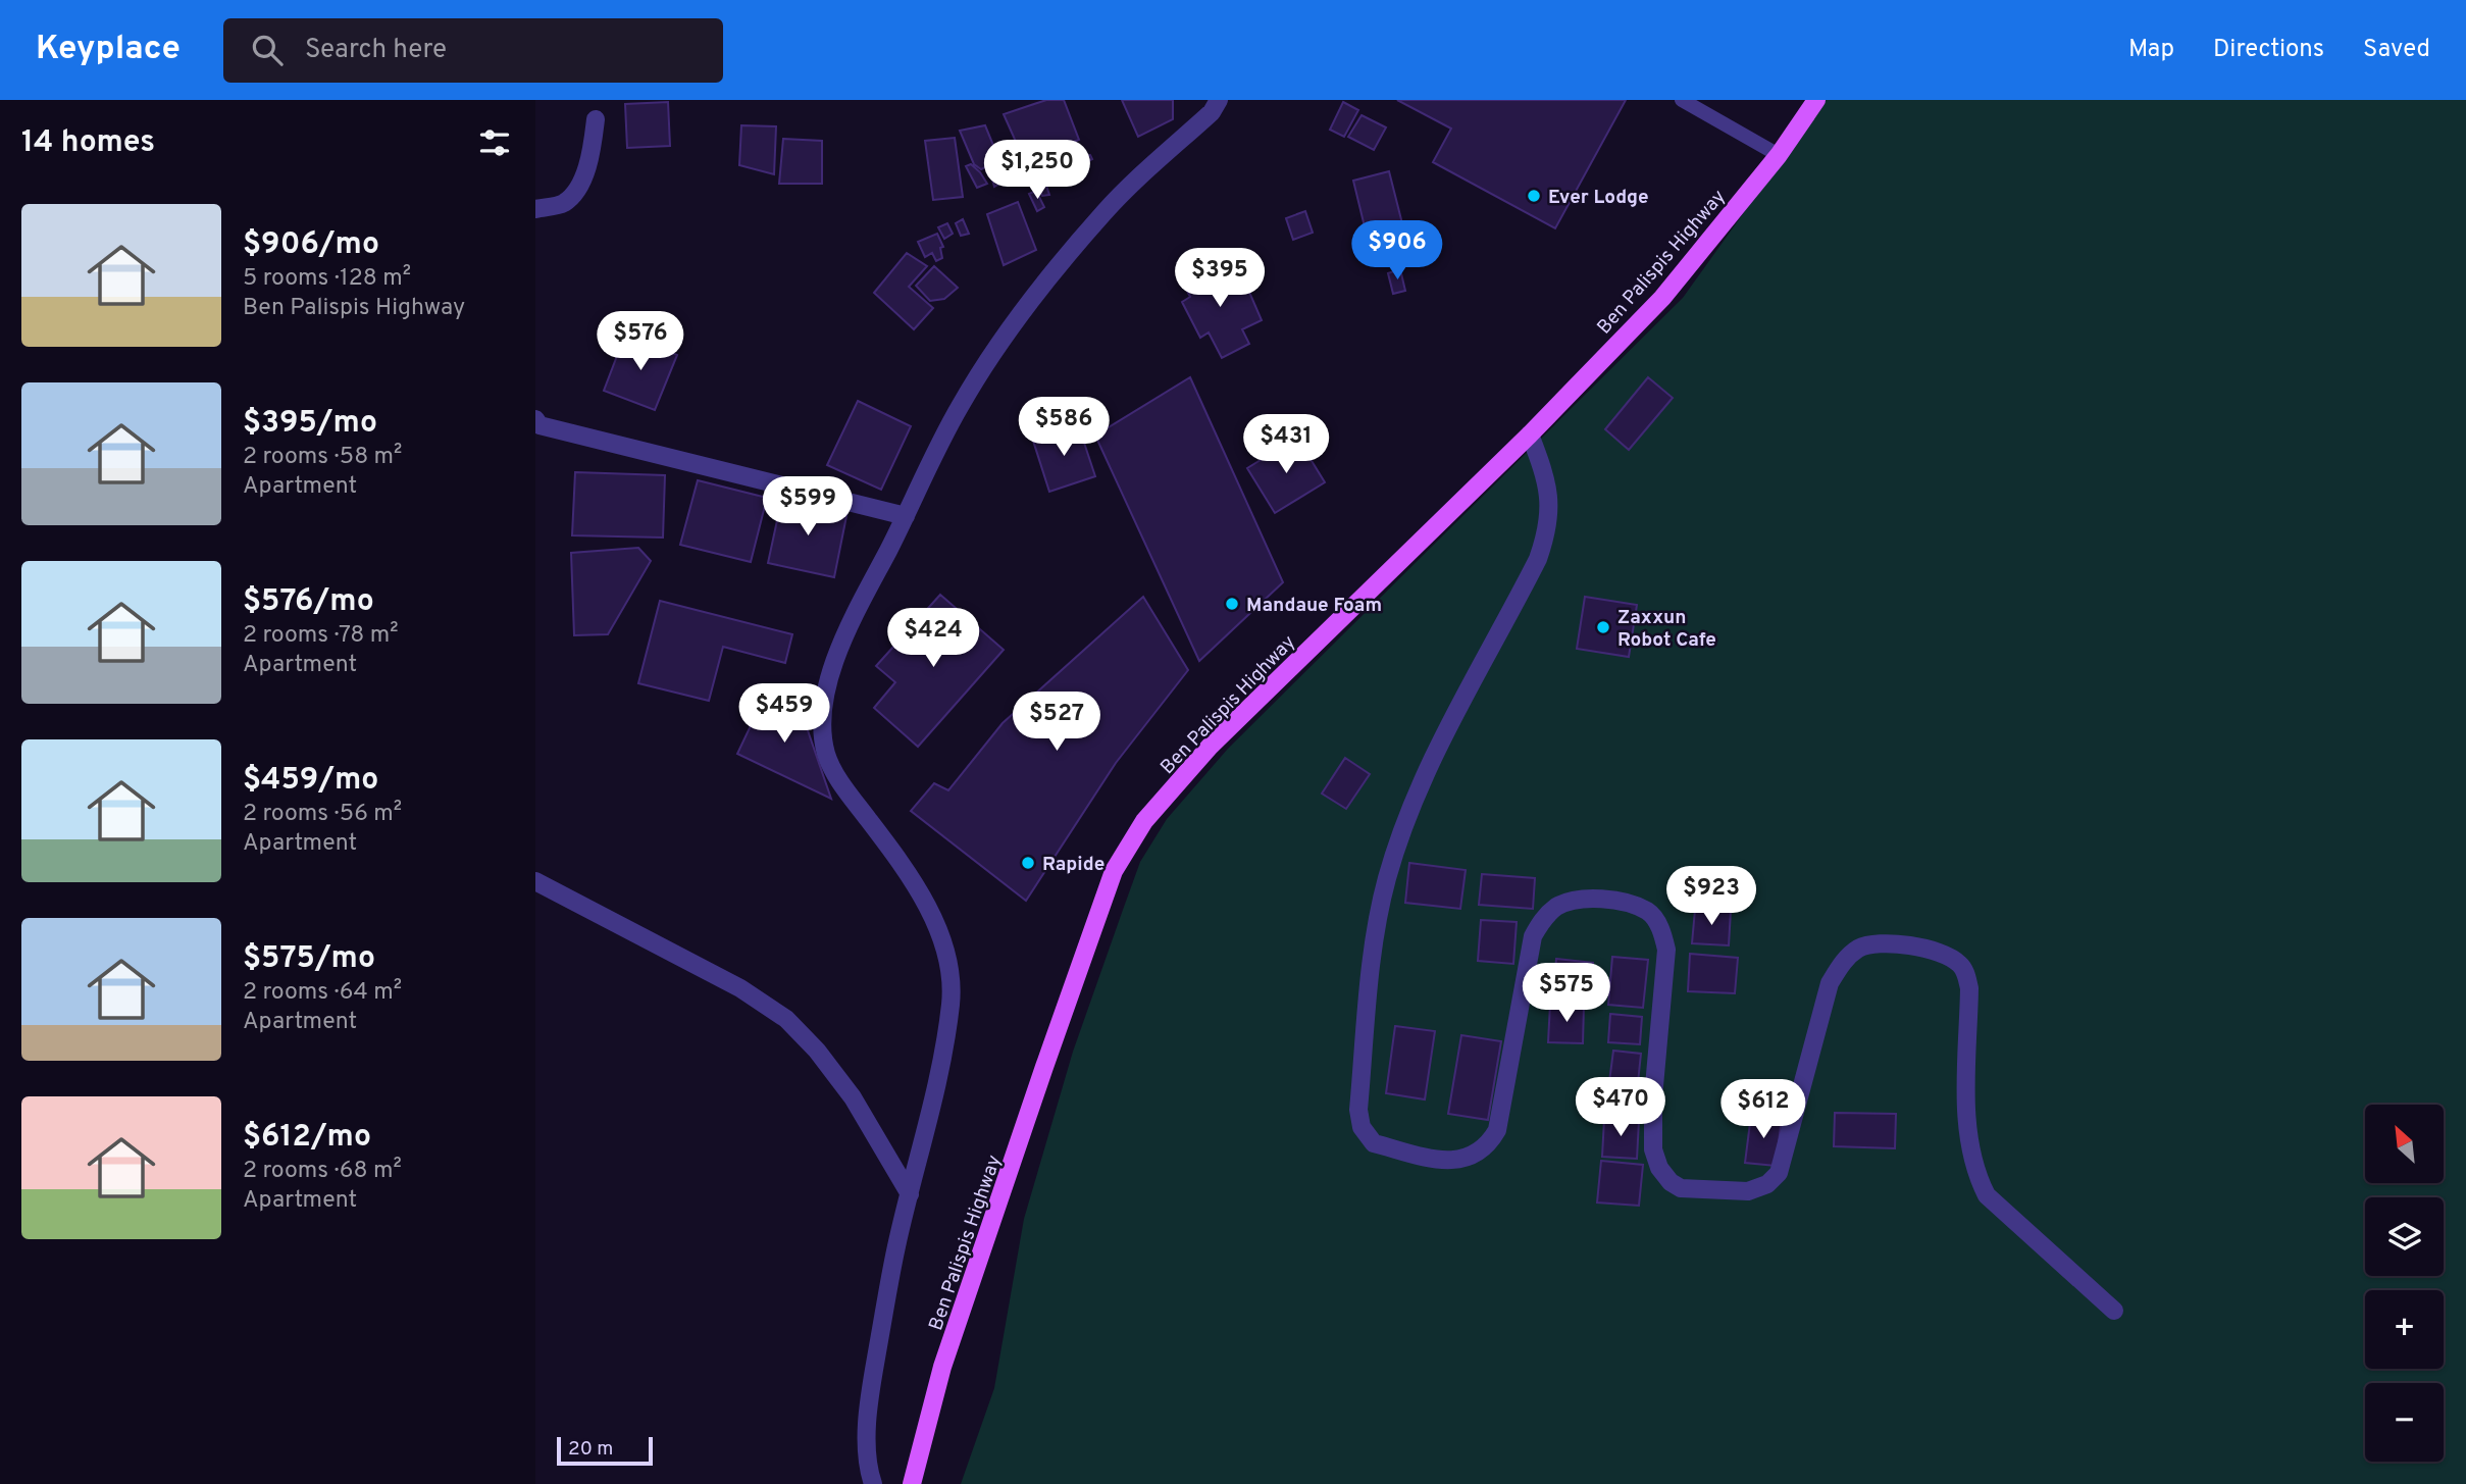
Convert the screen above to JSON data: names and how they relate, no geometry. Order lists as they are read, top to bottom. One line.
{"streets":{"main road":["Ben Palispis Highway"]},"places":["Ever Lodge","Mandaue Foam","Zaxxun Robot Cafe","Rapide"],"scale_bar":"20 m","north":"top left","page":{"header":"Keyplace","search":"Search here","nav":["Map","Directions","Saved"],"heading":"14 homes","price":["$1,250","$906","$395","$576","$586","$431","$599","$424","$459","$527","$923","$575","$470","$612"],"list":[{"name":"$906/mo","note":"5 rooms · 128 m² · Ben Palispis Highway"},{"name":"$395/mo","note":"2 rooms · 58 m² · Apartment"},{"name":"$576/mo","note":"2 rooms · 78 m² · Apartment"},{"name":"$459/mo","note":"2 rooms · 56 m² · Apartment"},{"name":"$575/mo","note":"2 rooms · 64 m² · Apartment"},{"name":"$612/mo","note":"2 rooms · 68 m² · Apartment"}],"map_buttons":["+","−"],"scale":"20 m"}}
